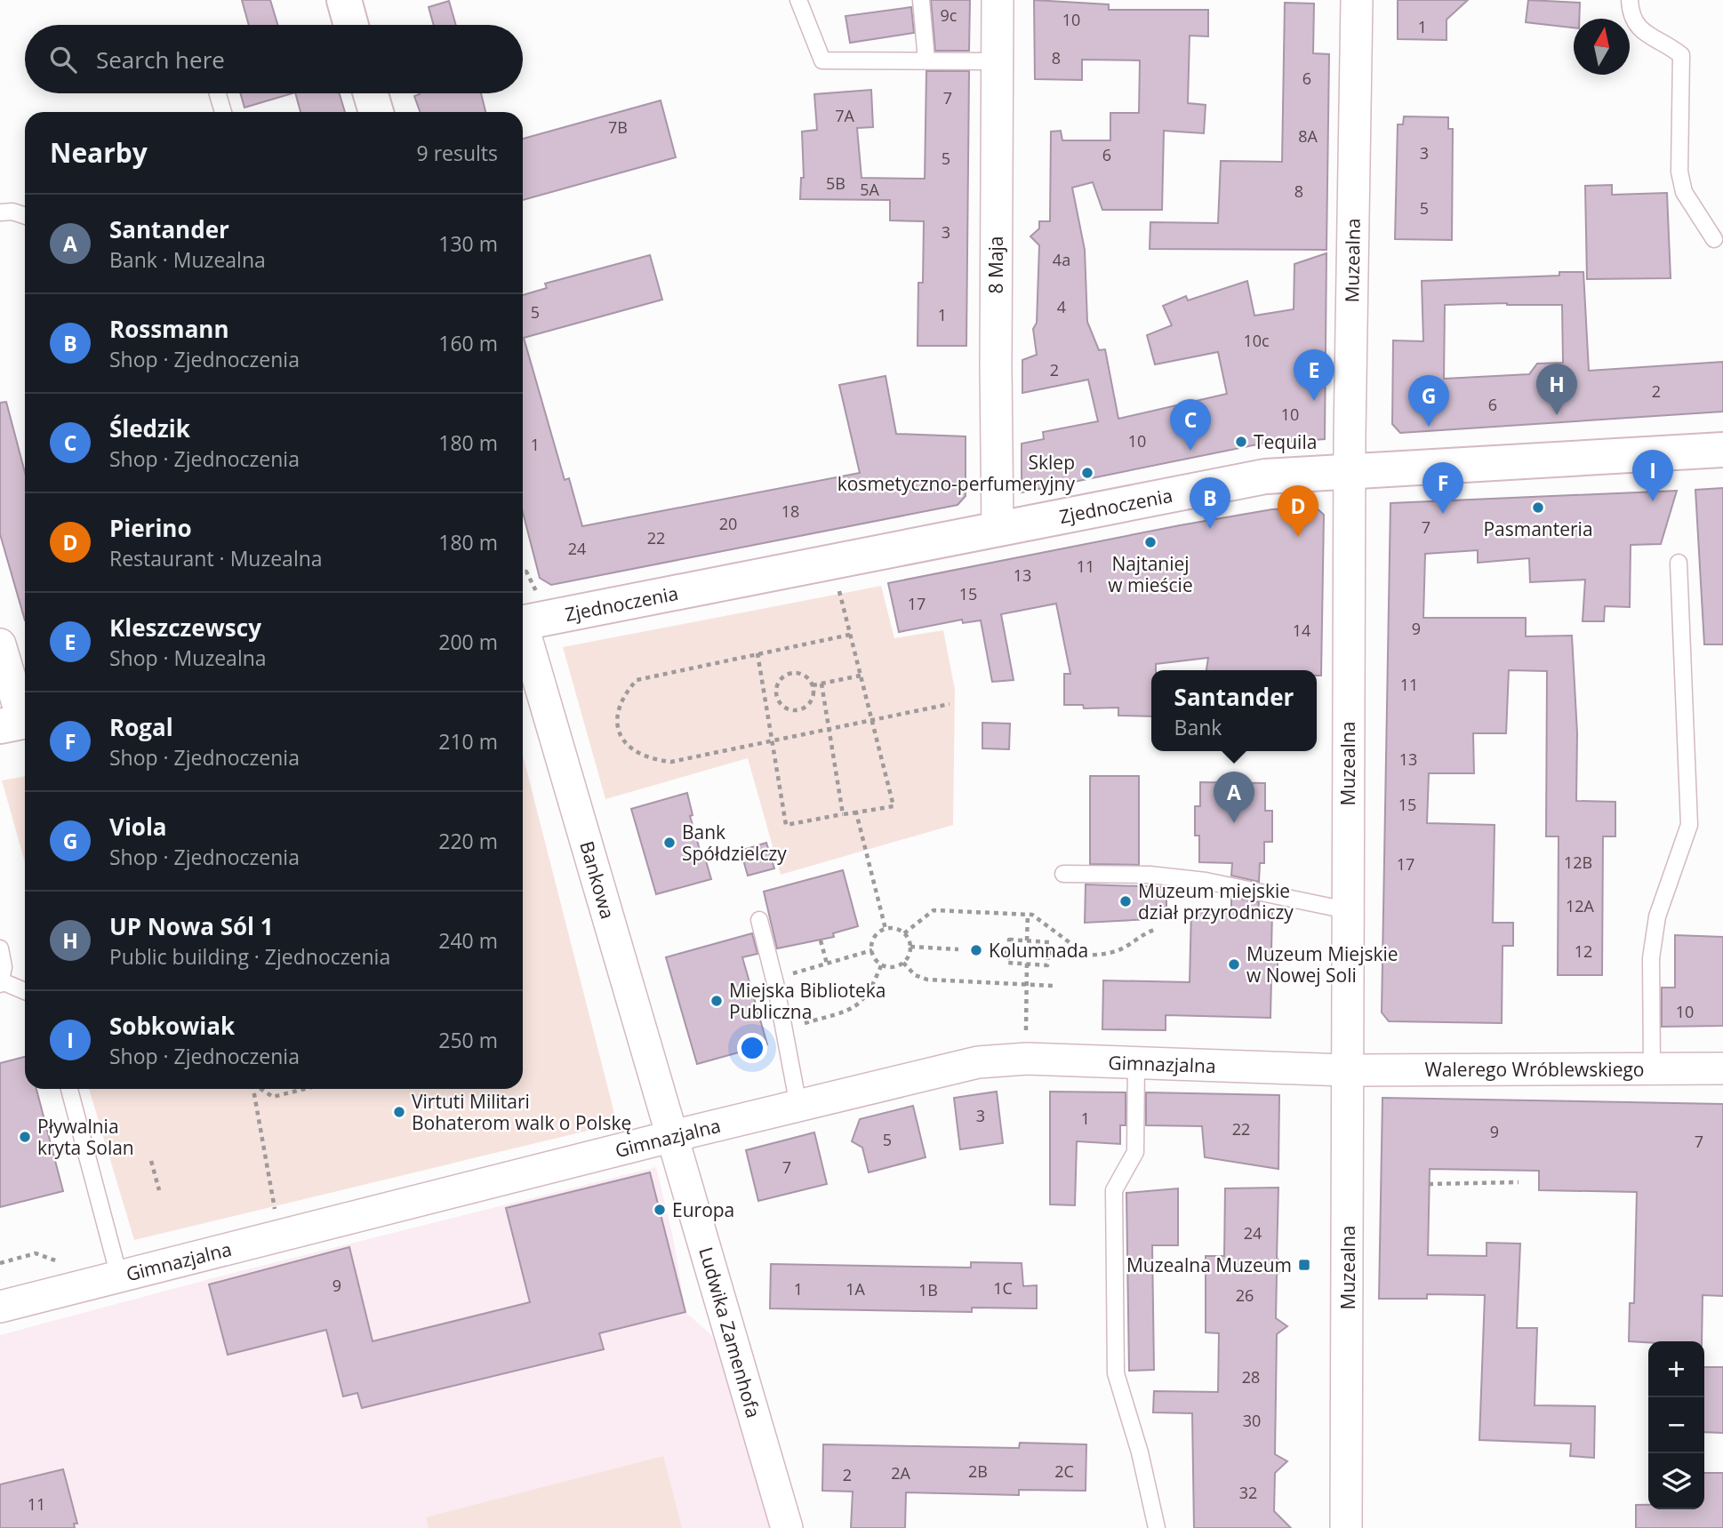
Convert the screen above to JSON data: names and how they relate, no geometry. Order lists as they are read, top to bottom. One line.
{"streets":{"street":["Muzealna","8 Maja","Zjednoczenia","Bankowa","Gimnazjalna","Walerego Wróblewskiego","Ludwika Zamenhofa"]},"crossings":[["Muzealna","Zjednoczenia"],["Muzealna","Gimnazjalna"],["Muzealna","Walerego Wróblewskiego"],["8 Maja","Zjednoczenia"],["Bankowa","Gimnazjalna"],["Bankowa","Ludwika Zamenhofa"],["Gimnazjalna","Walerego Wróblewskiego"],["Gimnazjalna","Ludwika Zamenhofa"]],"places":{"other":["Tequila","Sklep kosmetyczno-perfumeryjny","Pasmanteria","Najtaniej w mieście","Bank Spółdzielczy","Muzeum miejskie dział przyrodniczy","Kolumnada","Muzeum Miejskie w Nowej Soli","Miejska Biblioteka Publiczna","Virtuti Militari Bohaterom walk o Polskę","Pływalnia kryta Solan","Europa"],"transit":["Muzealna Muzeum"]},"house_numbers":["9c","10","1","8","6","7","7A","7B","8A","3","6","5","5B","5A","8","5","3","4a","4","5","1","10c","2","2","6","10","10","1","18","20","7","22","24","11","13","15","17","9","14","11","13","15","12B","17","12A","12","10","3","1","22","9","5","7","7","24","9","1C","1","1A","1B","26","28","30","2B","2C","2A","2","32","11"],"north":"top","page":{"search":"Search here","heading":["Nearby","9 results"],"list":[{"mark":"A","name":"Santander","note":"Bank · Muzealna","value":"130 m"},{"mark":"B","name":"Rossmann","note":"Shop · Zjednoczenia","value":"160 m"},{"mark":"C","name":"Śledzik","note":"Shop · Zjednoczenia","value":"180 m"},{"mark":"D","name":"Pierino","note":"Restaurant · Muzealna","value":"180 m"},{"mark":"E","name":"Kleszczewscy","note":"Shop · Muzealna","value":"200 m"},{"mark":"F","name":"Rogal","note":"Shop · Zjednoczenia","value":"210 m"},{"mark":"G","name":"Viola","note":"Shop · Zjednoczenia","value":"220 m"},{"mark":"H","name":"UP Nowa Sól 1","note":"Public building · Zjednoczenia","value":"240 m"},{"mark":"I","name":"Sobkowiak","note":"Shop · Zjednoczenia","value":"250 m"}],"pins":["E","H","G","C","I","F","B","D","A"],"popup":["Santander","Bank"],"map_buttons":["+","−"]}}
